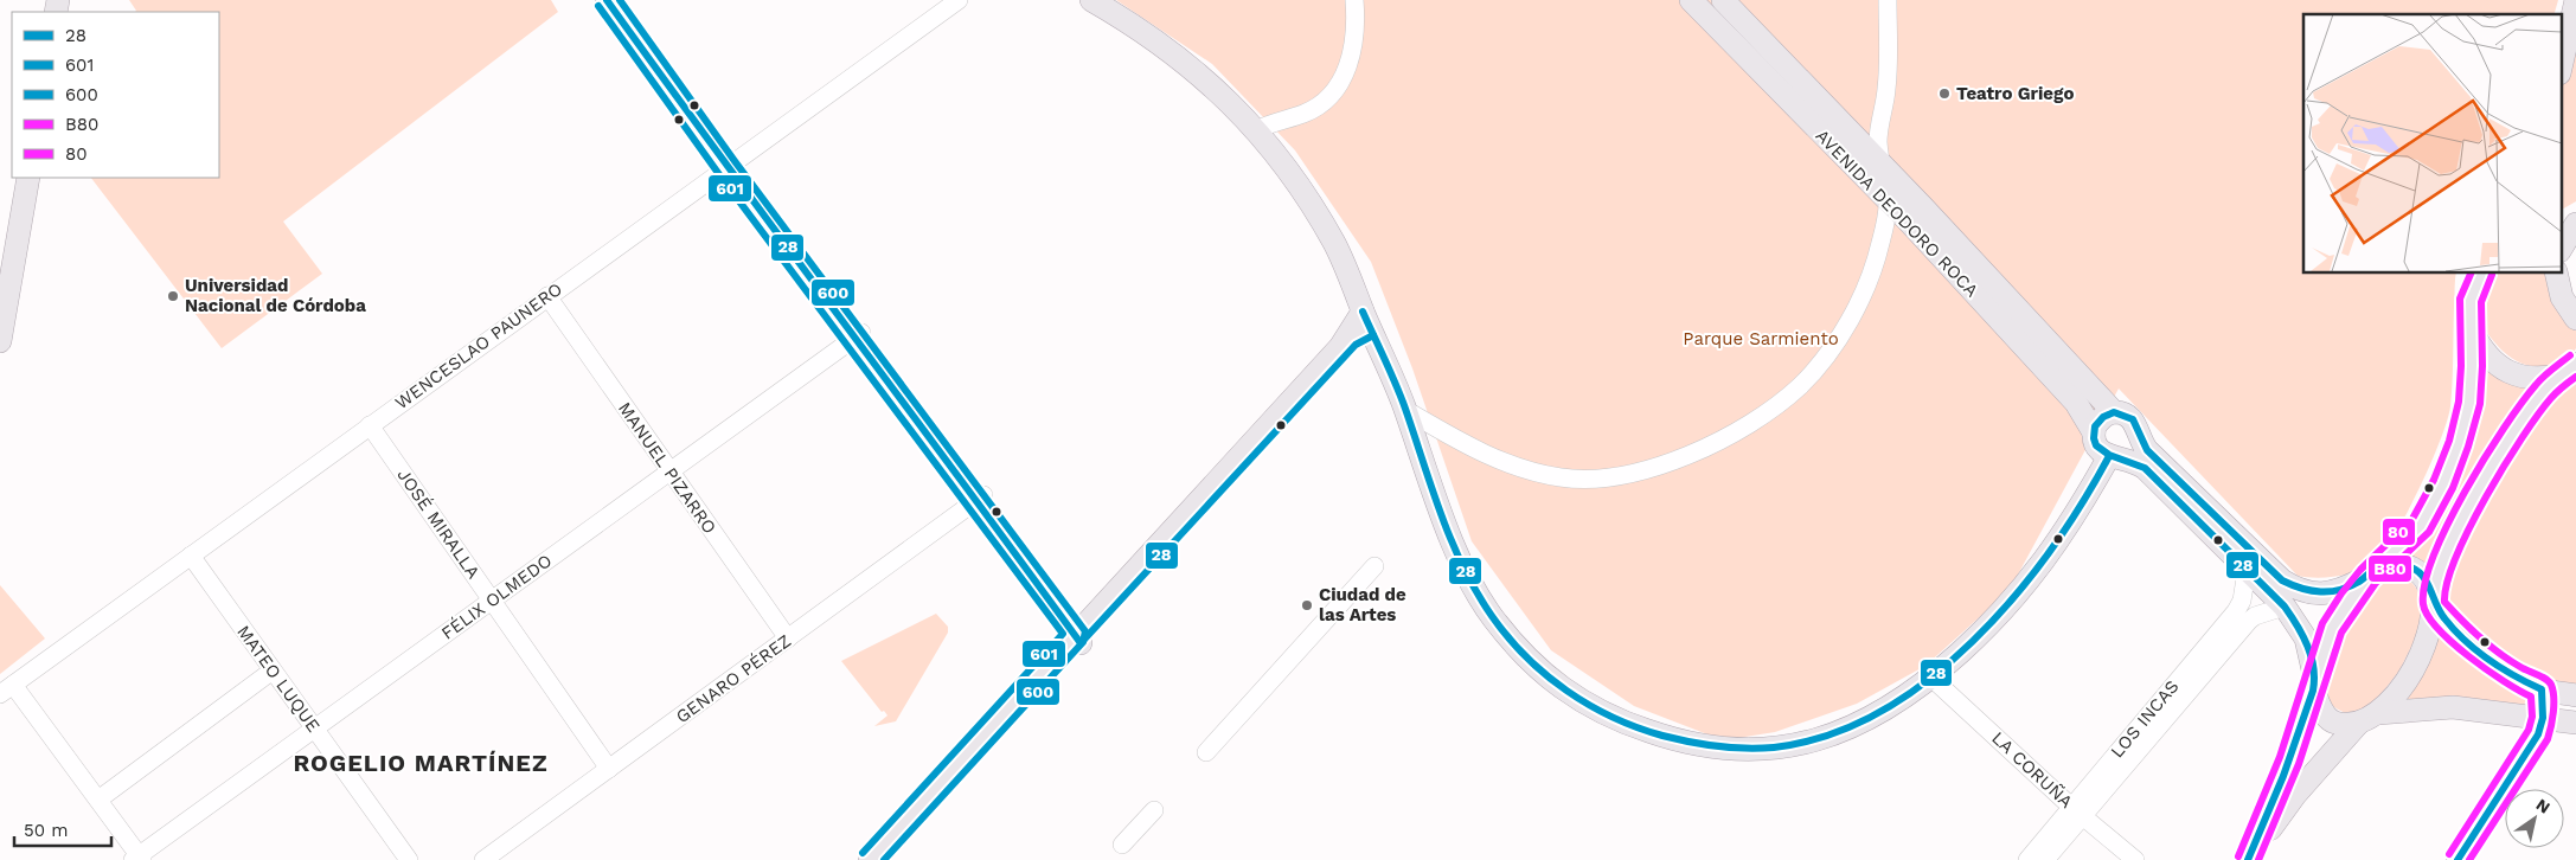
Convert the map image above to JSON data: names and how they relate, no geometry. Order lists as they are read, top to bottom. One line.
{"streets":{"main road":["AVENIDA DEODORO ROCA"],"street":["WENCESLAO PAUNERO","MANUEL PIZARRO","JOSÉ MIRALLA","FÉLIX OLMEDO","MATEO LUQUE","GENARO PÉREZ","LOS INCAS","LA CORUÑA"]},"crossings":[["WENCESLAO PAUNERO","MANUEL PIZARRO"],["WENCESLAO PAUNERO","JOSÉ MIRALLA"],["WENCESLAO PAUNERO","MATEO LUQUE"],["MANUEL PIZARRO","FÉLIX OLMEDO"],["MANUEL PIZARRO","GENARO PÉREZ"],["JOSÉ MIRALLA","FÉLIX OLMEDO"],["JOSÉ MIRALLA","GENARO PÉREZ"],["FÉLIX OLMEDO","MATEO LUQUE"],["LOS INCAS","LA CORUÑA"]],"districts":["ROGELIO MARTÍNEZ"],"parks":["Parque Sarmiento"],"places":["Teatro Griego","Universidad Nacional de Córdoba","Ciudad de las Artes"],"lines":["transit line 28","transit line 600","transit line 601","transit line 80","transit line B80"],"legend":["28","601","600","B80","80"],"scale_bar":"50 m","north":"top right"}
